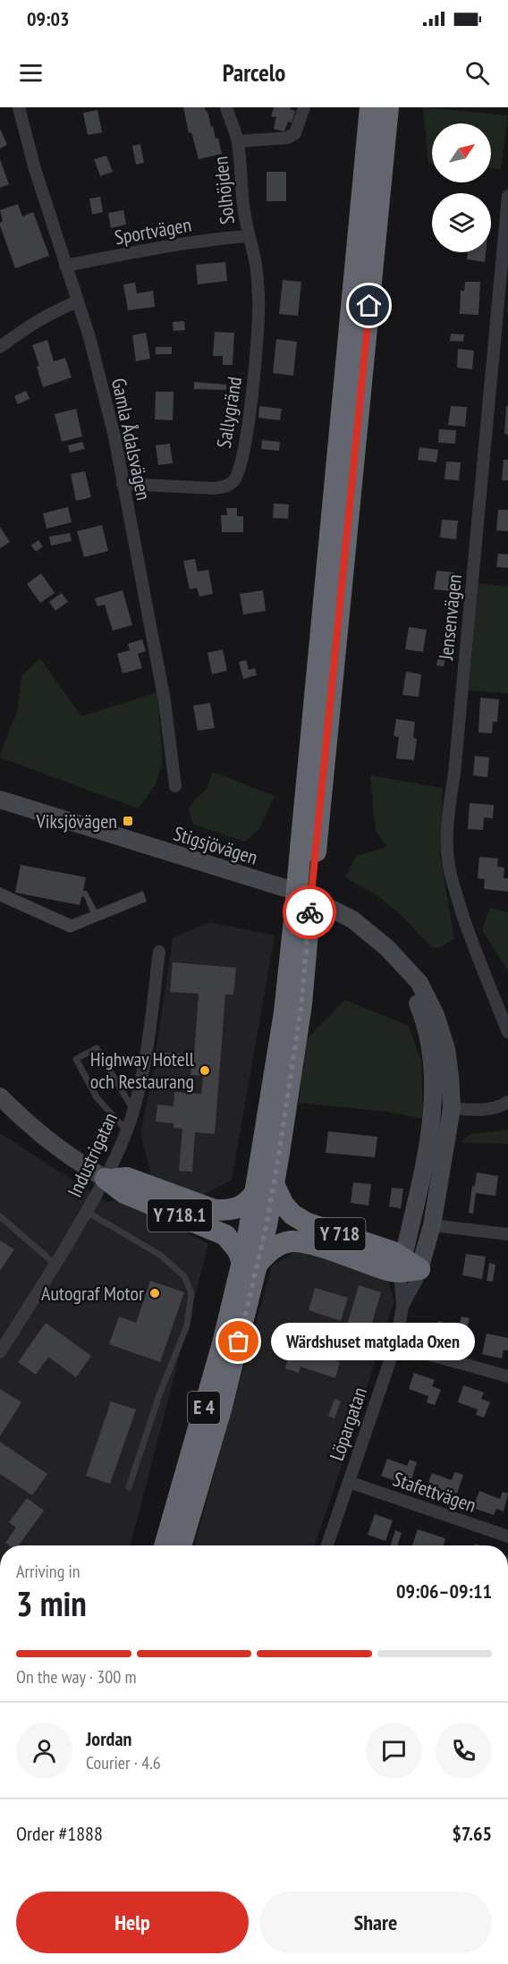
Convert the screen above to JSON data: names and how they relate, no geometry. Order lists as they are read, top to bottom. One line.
{"streets":{"highway":["Y 718.1","Y 718","E 4"],"main road":["Stigsjövägen"],"street":["Solhöjden","Sportvägen","Sallygränd","Gamla Ådalsvägen","Jensenvägen","Industrigatan","Löpargatan","Stafettvägen"]},"crossings":[["Solhöjden","Sportvägen"],["Solhöjden","Sallygränd"],["Sportvägen","Sallygränd"],["Sportvägen","Gamla Ådalsvägen"],["Sallygränd","Gamla Ådalsvägen"],["Stigsjövägen","Y 718"],["Stigsjövägen","Löpargatan"],["Industrigatan","Y 718.1"],["Y 718.1","Y 718"],["Y 718.1","E 4"],["Y 718","E 4"],["Y 718","Löpargatan"],["Löpargatan","Stafettvägen"]],"places":{"transit":["Viksjövägen"],"other":["Highway Hotell och Restaurang","Autograf Motor","Wärdshuset matglada Oxen"]},"north":"top right","page":{"status":"09:03","header":"Parcelo","bubble":"Wärdshuset matglada Oxen","heading":["3 min","Arriving in","09:06–09:11"],"panel":["Jordan","Courier · 4.6","Order #1888","$7.65"],"bar":"On the way · 300 m","buttons":["Help","Share"]}}
